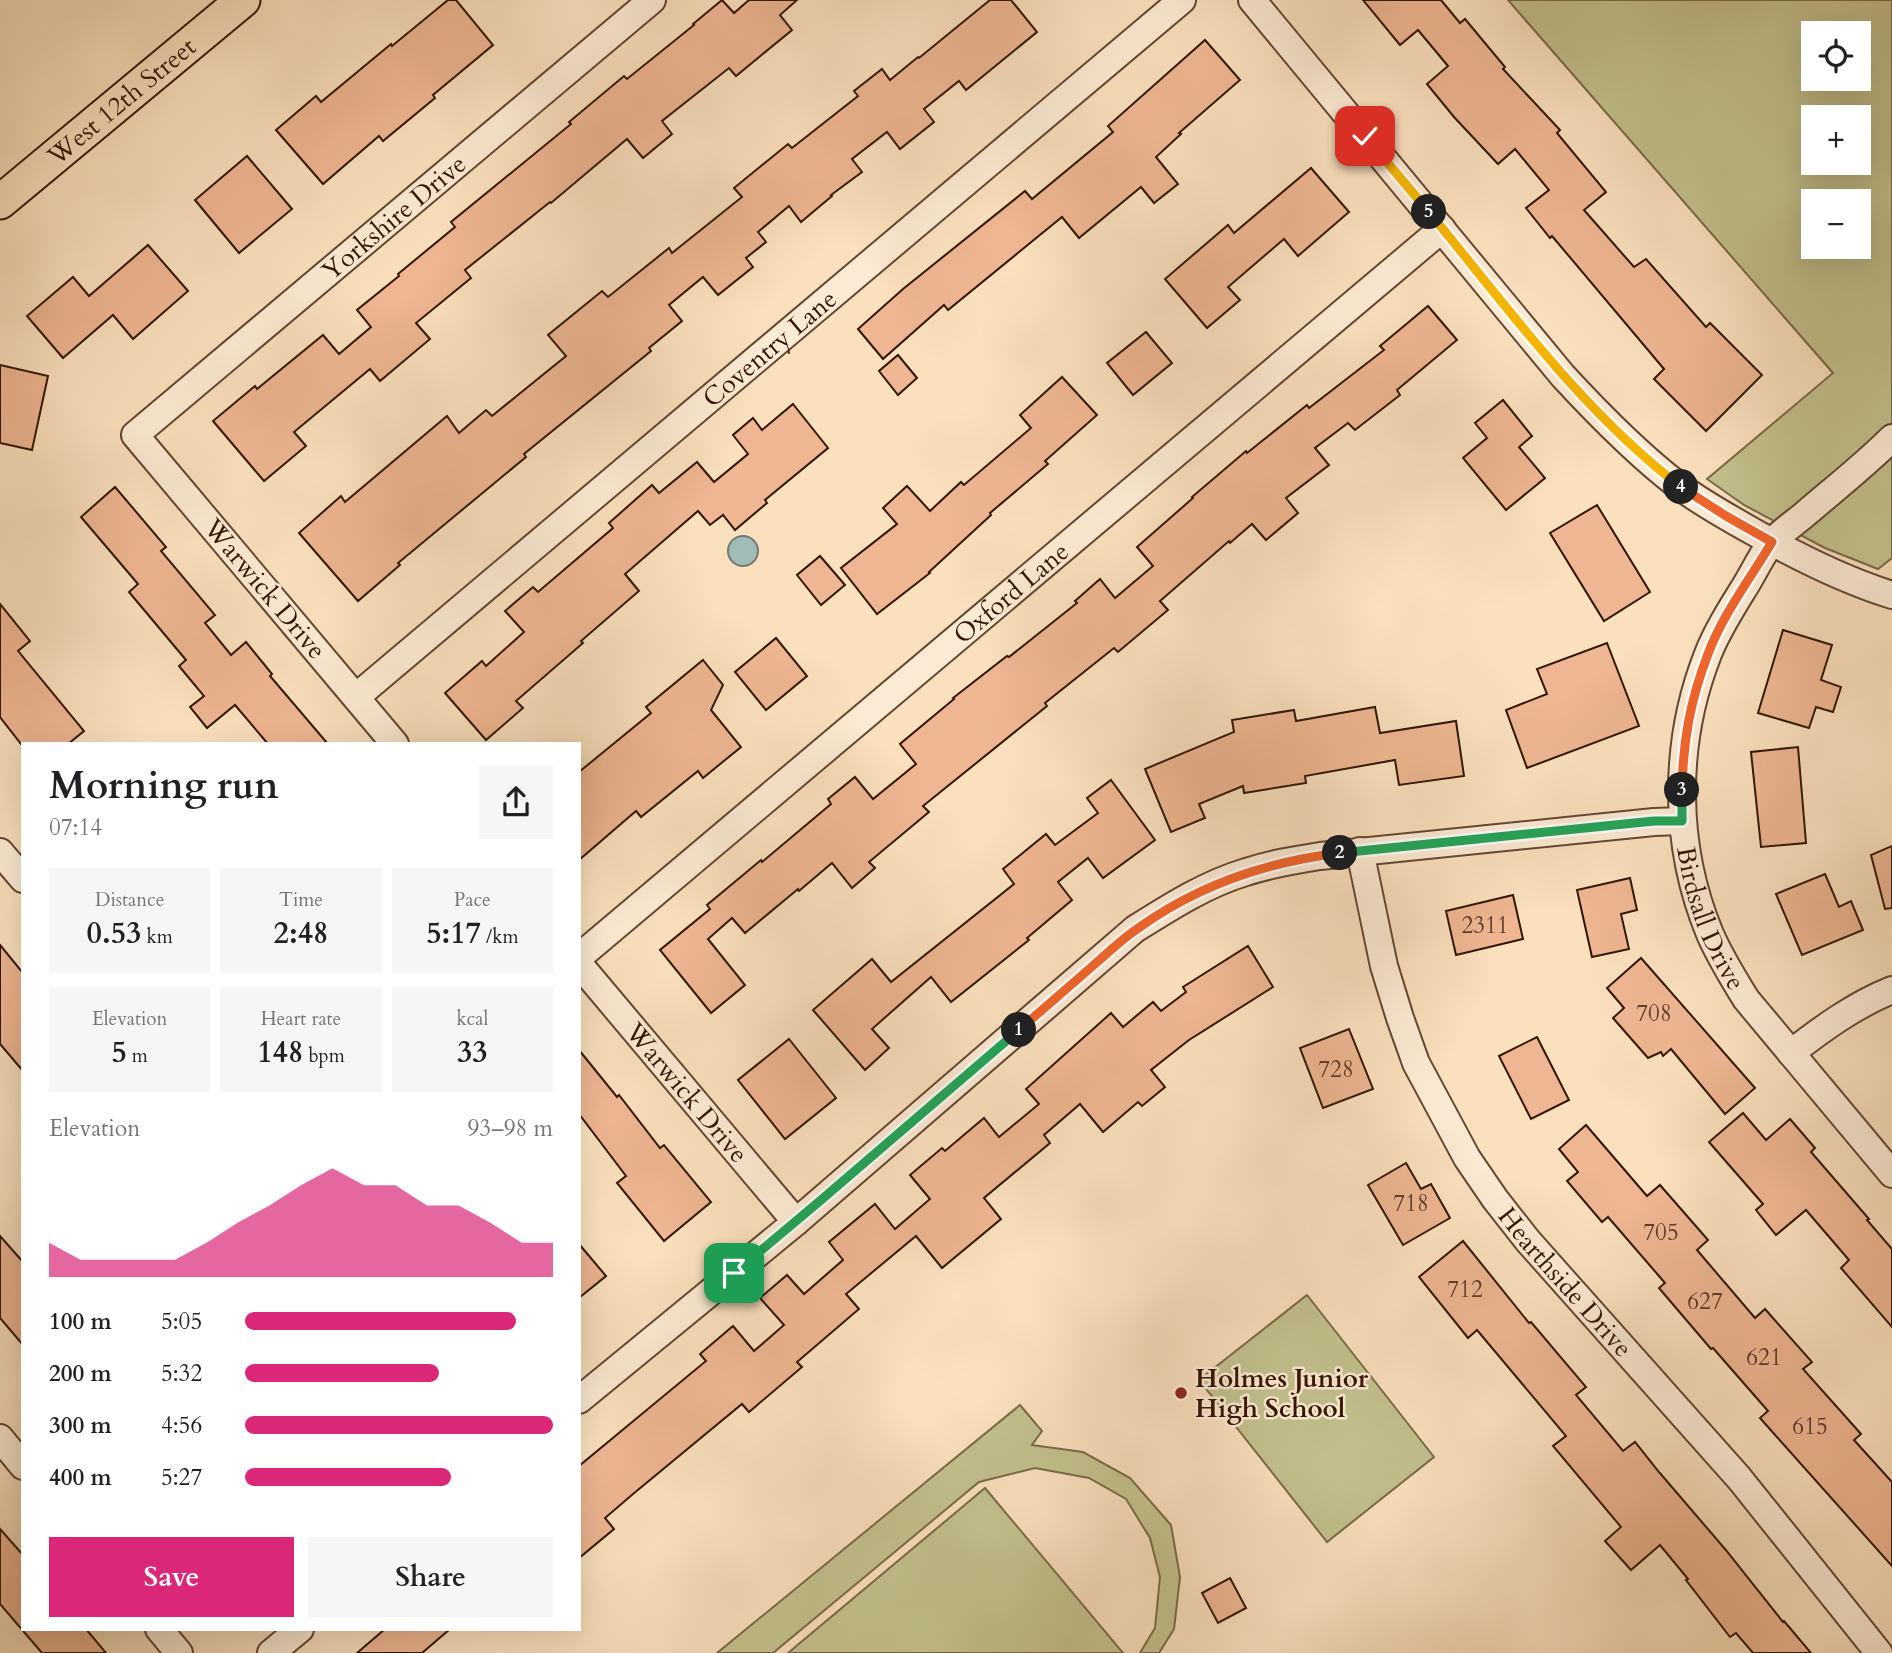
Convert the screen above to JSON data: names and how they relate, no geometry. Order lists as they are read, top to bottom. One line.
{"streets":{"main road":["West 12th Street"],"street":["Yorkshire Drive","Coventry Lane","Warwick Drive","Oxford Lane","Birdsall Drive","Hearthside Drive"]},"crossings":[["Yorkshire Drive","Warwick Drive"],["Coventry Lane","Warwick Drive"]],"places":["Holmes Junior High School"],"house_numbers":["2311","708","728","718","705","712","627","621","615"],"page":{"map_buttons":["+","−"],"pins":["5","4","3","2","1"],"heading":["Morning run","07:14"],"stats":[["Distance","0.53 km"],["Time","2:48"],["Pace","5:17 /km"],["Elevation","5 m"],["Heart rate","148 bpm"],["kcal","33"]],"chart":["Elevation","93–98 m"],"list":[{"name":"100 m","note":"5:05"},{"name":"200 m","note":"5:32"},{"name":"300 m","note":"4:56"},{"name":"400 m","note":"5:27"}],"buttons":["Save","Share"]}}
